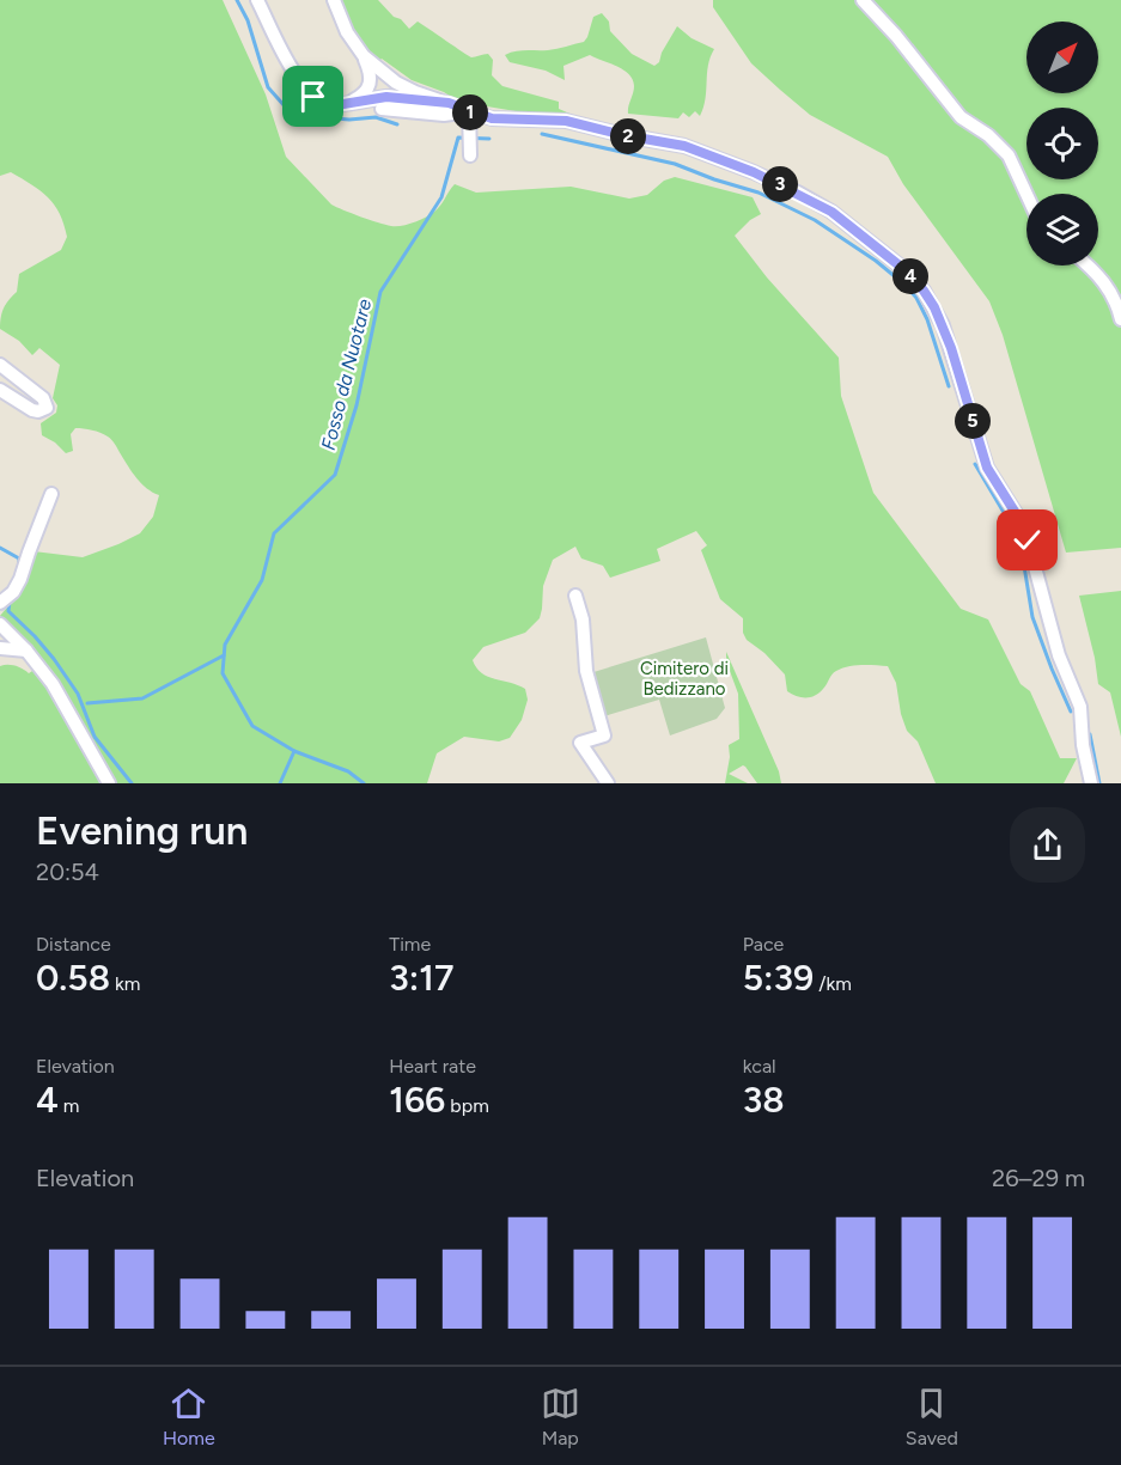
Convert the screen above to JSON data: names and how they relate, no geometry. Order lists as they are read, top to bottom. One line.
{"water":["Fosso da Nuotare"],"parks":["Cimitero di Bedizzano"],"north":"top right","page":{"pins":["1","2","3","4","5"],"heading":["Evening run","20:54"],"stats":[["Distance","0.58 km"],["Time","3:17"],["Pace","5:39 /km"],["Elevation","4 m"],["Heart rate","166 bpm"],["kcal","38"]],"chart":["Elevation","26–29 m"],"tabs":["Home","Map","Saved"]}}
